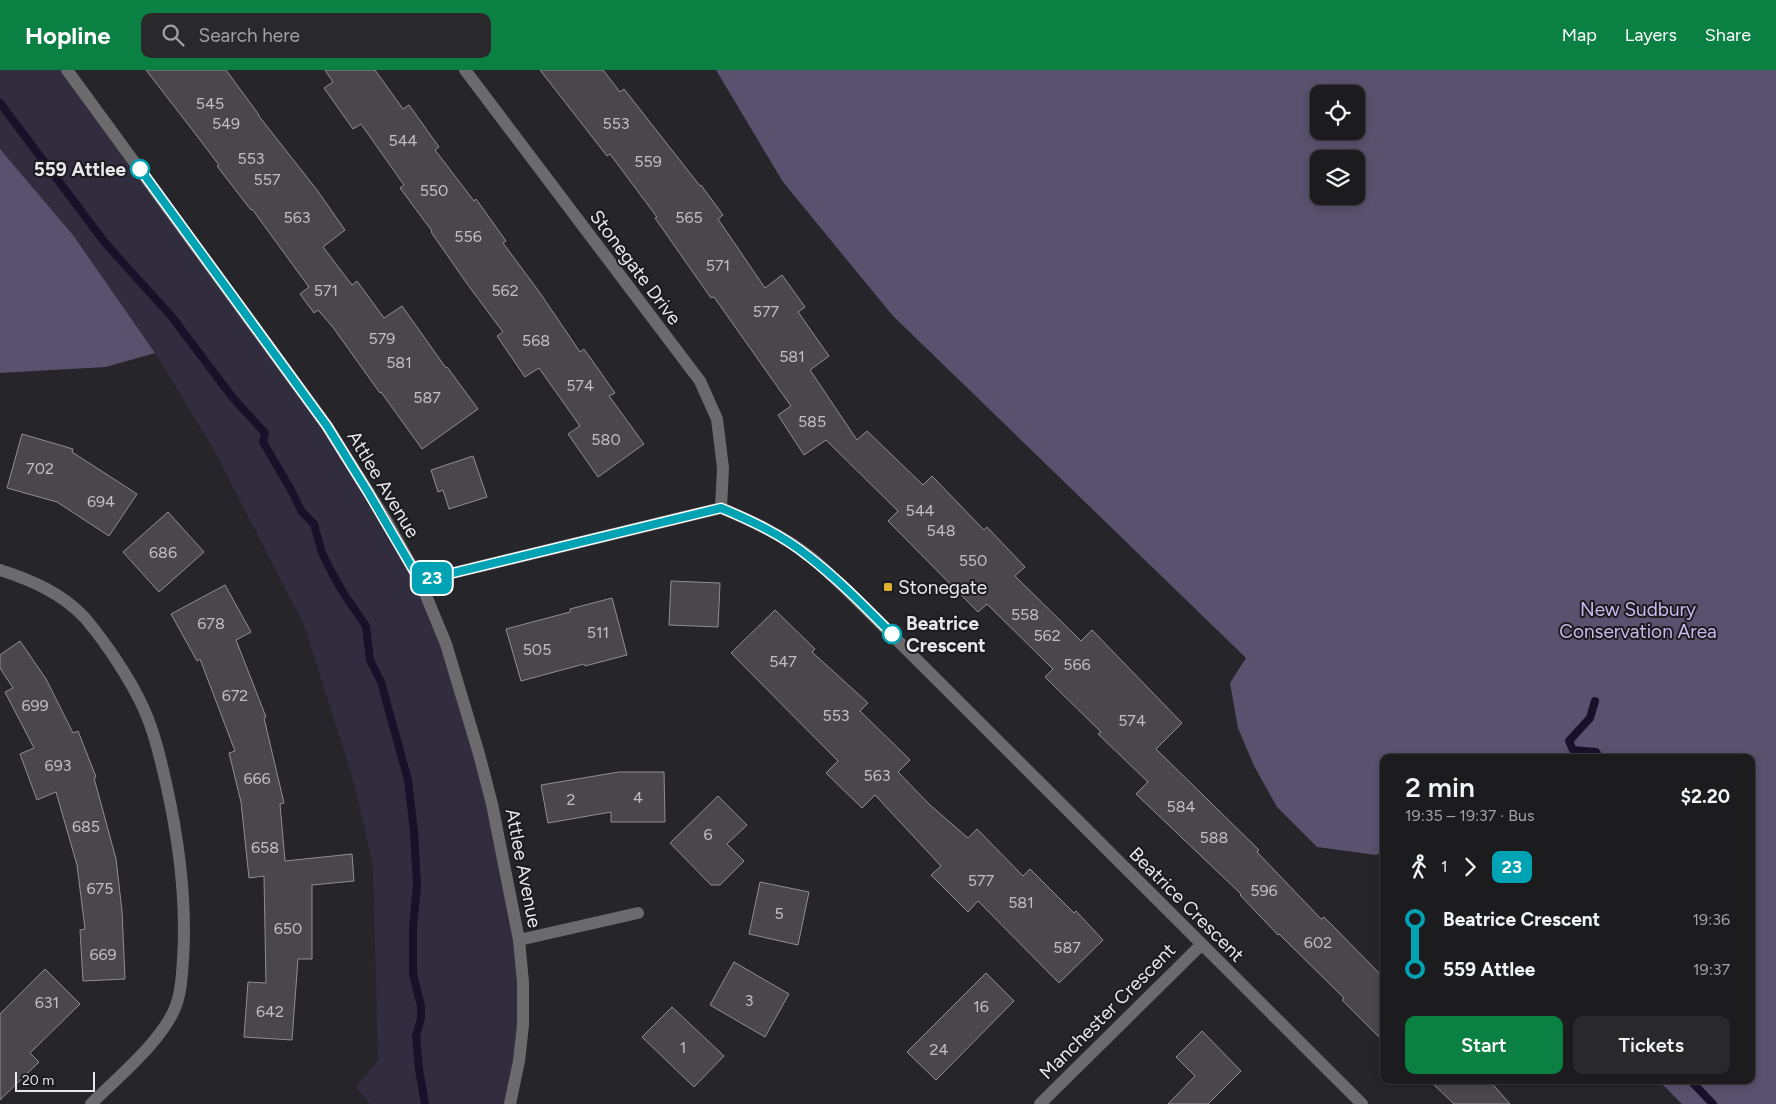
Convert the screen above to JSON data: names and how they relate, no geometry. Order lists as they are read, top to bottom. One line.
{"streets":{"street":["Stonegate Drive","Attlee Avenue","Beatrice Crescent","Manchester Crescent"]},"crossings":[["Stonegate Drive","Beatrice Crescent"],["Beatrice Crescent","Manchester Crescent"]],"parks":["New Sudbury Conservation Area"],"places":{"other":["559 Attlee","Beatrice Crescent"],"transit":["Stonegate"]},"lines":["bus line 23"],"house_numbers":["545","549","553","544","553","559","557","550","563","565","556","571","571","562","577","579","568","581","581","574","587","585","580","702","694","544","548","686","550","558","678","511","562","505","547","566","672","699","553","574","693","563","666","4","2","584","685","6","588","658","577","675","596","581","5","650","602","587","669","3","631","16","642","1","24"],"scale_bar":"20 m","page":{"header":"Hopline","search":"Search here","nav":["Map","Layers","Share"],"on_map":"23","heading":["2 min","19:35 – 19:37 · Bus","$2.20"],"legs":["1","23"],"list":[{"name":"Beatrice Crescent","value":"19:36"},{"name":"559 Attlee","value":"19:37"}],"buttons":["Start","Tickets"],"scale":"20 m"}}
